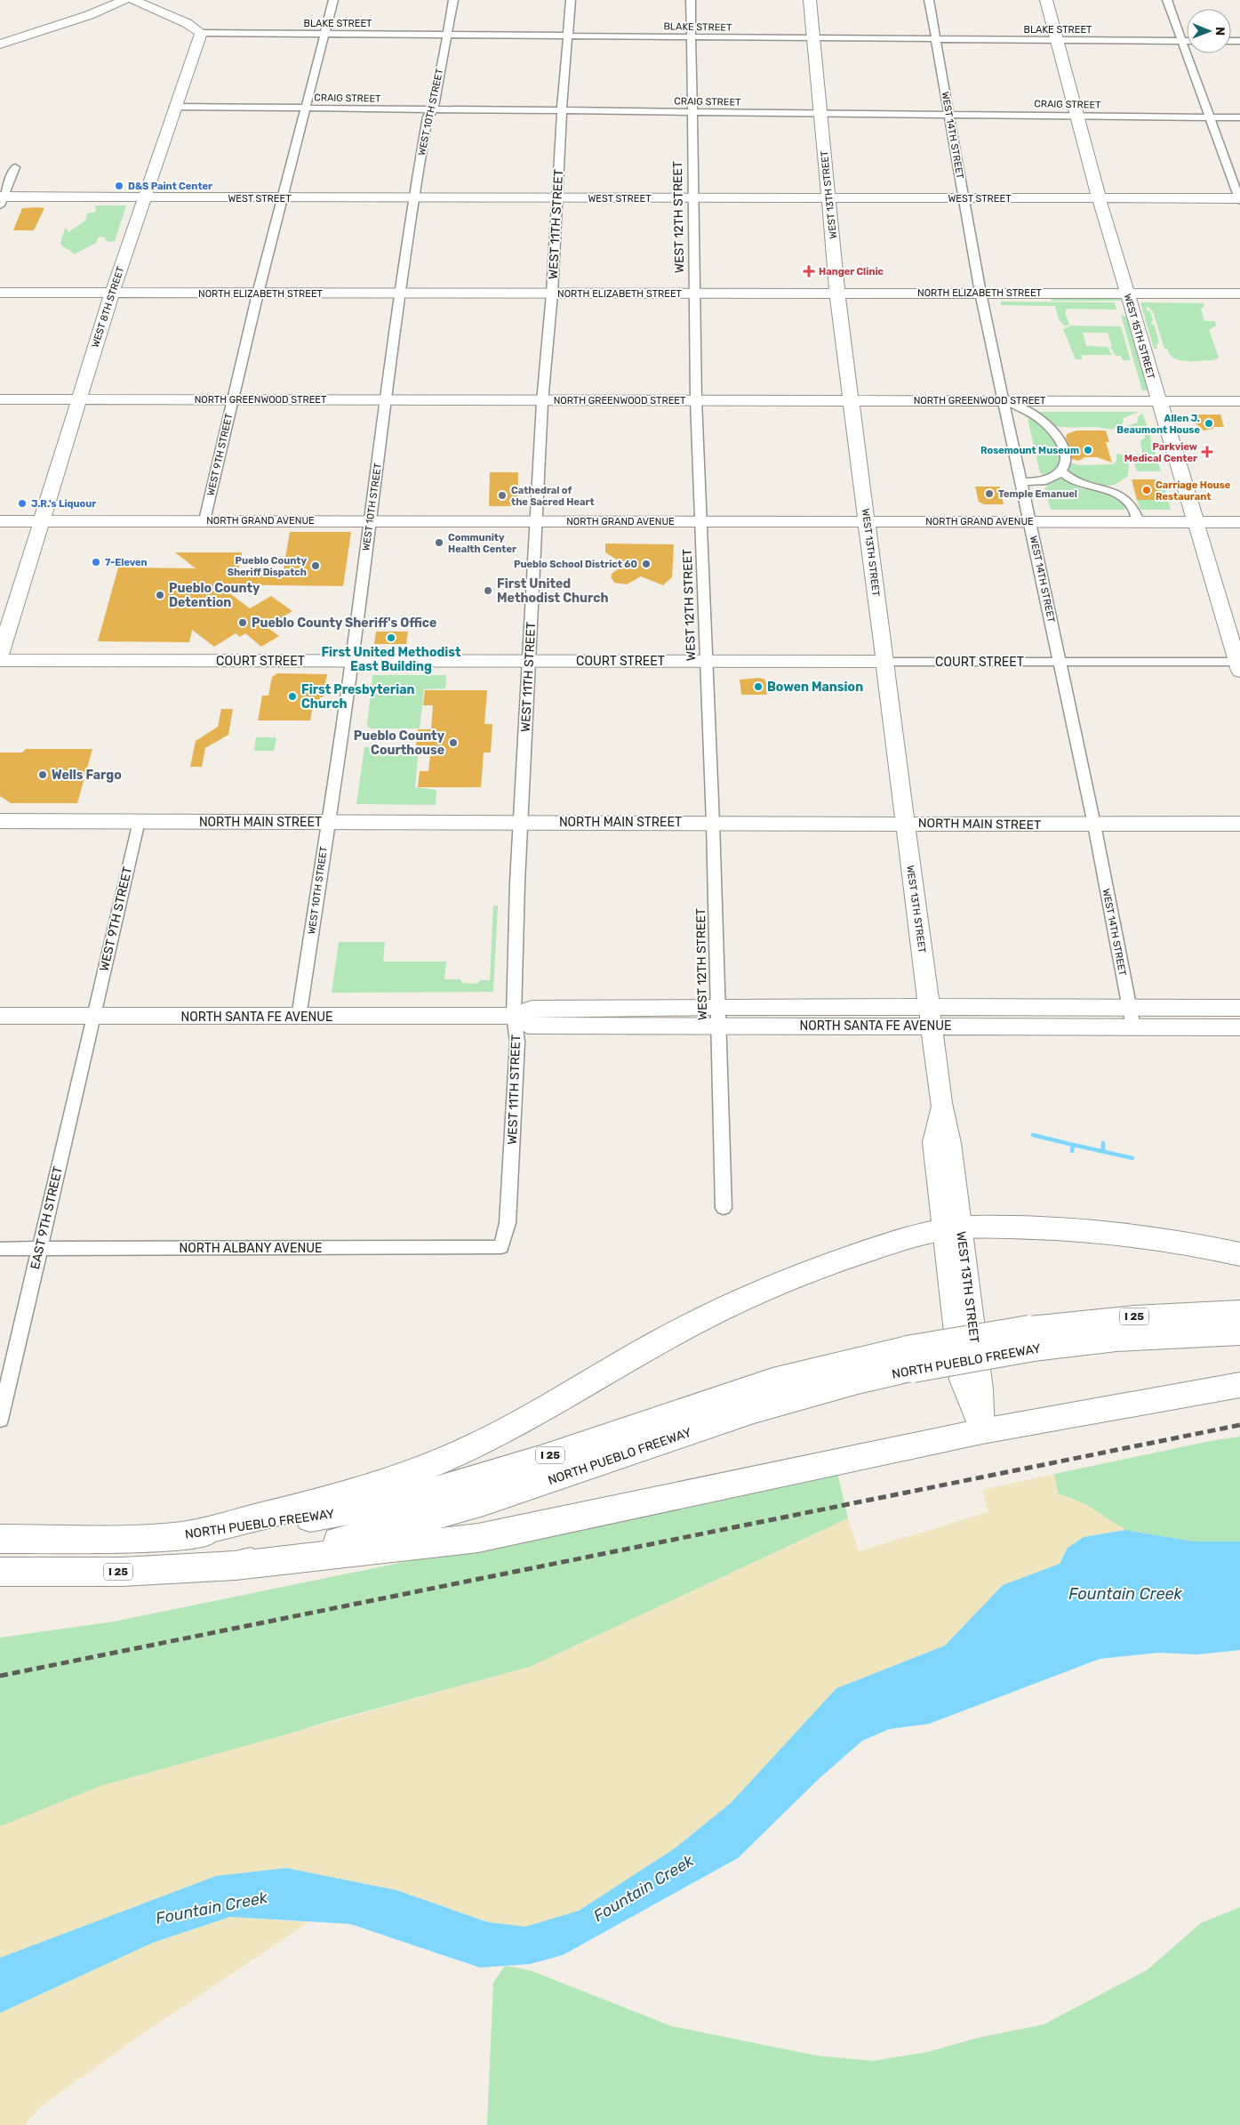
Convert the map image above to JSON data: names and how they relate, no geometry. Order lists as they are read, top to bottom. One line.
{"streets":{"highway":["I 25","NORTH PUEBLO FREEWAY"],"main road":["WEST 13TH STREET"],"street":["BLAKE STREET","CRAIG STREET","WEST 10TH STREET","WEST 14TH STREET","WEST STREET","WEST 12TH STREET","WEST 11TH STREET","NORTH ELIZABETH STREET","WEST 8TH STREET","WEST 15TH STREET","NORTH GREENWOOD STREET","WEST 9TH STREET","NORTH GRAND AVENUE","COURT STREET","NORTH MAIN STREET","NORTH SANTA FE AVENUE","EAST 9TH STREET","NORTH ALBANY AVENUE"]},"crossings":[["BLAKE STREET","WEST 10TH STREET"],["BLAKE STREET","WEST 14TH STREET"],["BLAKE STREET","WEST 13TH STREET"],["BLAKE STREET","WEST 12TH STREET"],["BLAKE STREET","WEST 11TH STREET"],["BLAKE STREET","WEST 8TH STREET"],["BLAKE STREET","WEST 15TH STREET"],["BLAKE STREET","WEST 9TH STREET"],["CRAIG STREET","WEST 10TH STREET"],["CRAIG STREET","WEST 14TH STREET"],["CRAIG STREET","WEST 13TH STREET"],["CRAIG STREET","WEST 12TH STREET"],["CRAIG STREET","WEST 11TH STREET"],["CRAIG STREET","WEST 8TH STREET"],["CRAIG STREET","WEST 15TH STREET"],["CRAIG STREET","WEST 9TH STREET"],["WEST 10TH STREET","WEST STREET"],["WEST 10TH STREET","NORTH ELIZABETH STREET"],["WEST 10TH STREET","NORTH GREENWOOD STREET"],["WEST 10TH STREET","NORTH GRAND AVENUE"],["WEST 10TH STREET","COURT STREET"],["WEST 10TH STREET","NORTH MAIN STREET"],["WEST 10TH STREET","NORTH SANTA FE AVENUE"],["WEST 14TH STREET","WEST STREET"],["WEST 14TH STREET","NORTH ELIZABETH STREET"],["WEST 14TH STREET","NORTH GREENWOOD STREET"],["WEST 14TH STREET","NORTH GRAND AVENUE"],["WEST 14TH STREET","COURT STREET"],["WEST 14TH STREET","NORTH MAIN STREET"],["WEST 14TH STREET","NORTH SANTA FE AVENUE"],["WEST 13TH STREET","WEST STREET"],["WEST 13TH STREET","NORTH ELIZABETH STREET"],["WEST 13TH STREET","NORTH GREENWOOD STREET"],["WEST 13TH STREET","NORTH GRAND AVENUE"],["WEST 13TH STREET","COURT STREET"],["WEST 13TH STREET","NORTH MAIN STREET"],["WEST 13TH STREET","NORTH SANTA FE AVENUE"],["WEST STREET","WEST 12TH STREET"],["WEST STREET","WEST 11TH STREET"],["WEST STREET","WEST 8TH STREET"],["WEST STREET","WEST 15TH STREET"],["WEST STREET","WEST 9TH STREET"],["WEST 12TH STREET","NORTH ELIZABETH STREET"],["WEST 12TH STREET","NORTH GREENWOOD STREET"],["WEST 12TH STREET","NORTH GRAND AVENUE"],["WEST 12TH STREET","COURT STREET"],["WEST 12TH STREET","NORTH MAIN STREET"],["WEST 12TH STREET","NORTH SANTA FE AVENUE"],["WEST 11TH STREET","NORTH ELIZABETH STREET"],["WEST 11TH STREET","NORTH GREENWOOD STREET"],["WEST 11TH STREET","NORTH GRAND AVENUE"],["WEST 11TH STREET","COURT STREET"],["WEST 11TH STREET","NORTH MAIN STREET"],["WEST 11TH STREET","NORTH SANTA FE AVENUE"],["WEST 11TH STREET","NORTH ALBANY AVENUE"],["NORTH ELIZABETH STREET","WEST 8TH STREET"],["NORTH ELIZABETH STREET","WEST 15TH STREET"],["NORTH ELIZABETH STREET","WEST 9TH STREET"],["WEST 8TH STREET","NORTH GREENWOOD STREET"],["WEST 8TH STREET","NORTH GRAND AVENUE"],["WEST 15TH STREET","NORTH GREENWOOD STREET"],["WEST 15TH STREET","NORTH GRAND AVENUE"],["WEST 15TH STREET","COURT STREET"],["NORTH GREENWOOD STREET","WEST 9TH STREET"],["WEST 9TH STREET","NORTH GRAND AVENUE"],["WEST 9TH STREET","NORTH MAIN STREET"],["WEST 9TH STREET","NORTH SANTA FE AVENUE"],["WEST 9TH STREET","EAST 9TH STREET"],["NORTH SANTA FE AVENUE","EAST 9TH STREET"],["EAST 9TH STREET","NORTH ALBANY AVENUE"]],"water":["Fountain Creek"],"places":{"other":["D&S Paint Center","Allen J. Beaumont House","Rosemount Museum","Carriage House Restaurant","Temple Emanuel","Cathedral of the Sacred Heart","J.R.'s Liquour","Community Health Center","7-Eleven","Pueblo School District 60","Pueblo County Sheriff Dispatch","First United Methodist Church","Pueblo County Detention","Pueblo County Sheriff's Office","First United Methodist East Building","Bowen Mansion","First Presbyterian Church","Pueblo County Courthouse","Wells Fargo"],"health":["Hanger Clinic","Parkview Medical Center"]},"north":"right"}
